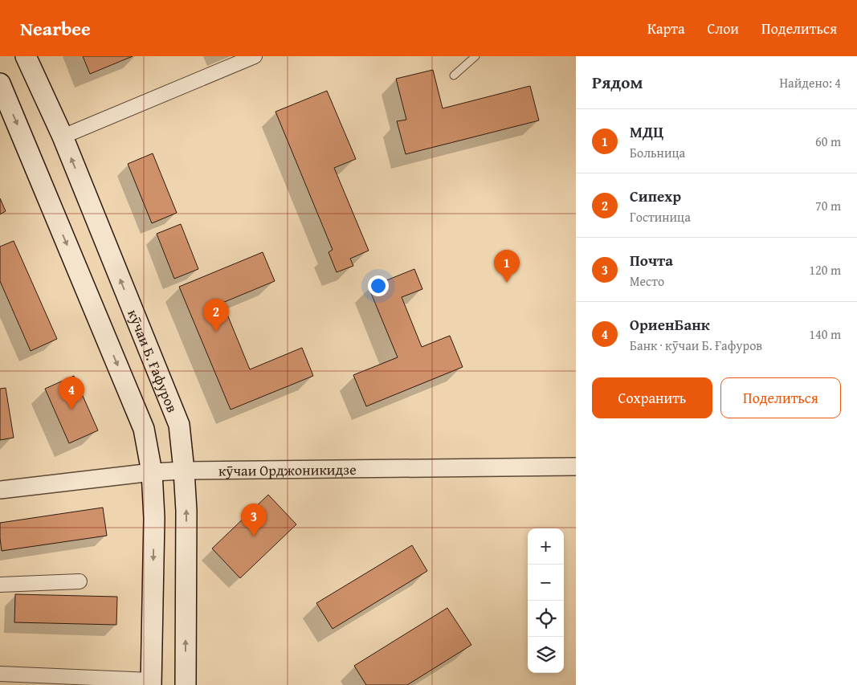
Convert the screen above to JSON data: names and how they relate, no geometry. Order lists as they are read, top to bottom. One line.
{"streets":{"main road":["кӯчаи Б. Ғафуров"],"street":["кӯчаи Орджоникидзе"]},"crossings":[["кӯчаи Б. Ғафуров","кӯчаи Орджоникидзе"]],"page":{"header":"Nearbee","nav":["Карта","Слои","Поделиться"],"heading":["Рядом","Найдено: 4"],"list":[{"mark":"1","name":"МДЦ","note":"Больница","value":"60 m"},{"mark":"2","name":"Сипехр","note":"Гостиница","value":"70 m"},{"mark":"3","name":"Почта","note":"Место","value":"120 m"},{"mark":"4","name":"ОриенБанк","note":"Банк · кӯчаи Б. Ғафуров","value":"140 m"}],"pins":["1","2","4","3"],"buttons":["Сохранить","Поделиться"],"map_buttons":["+","−"]}}
